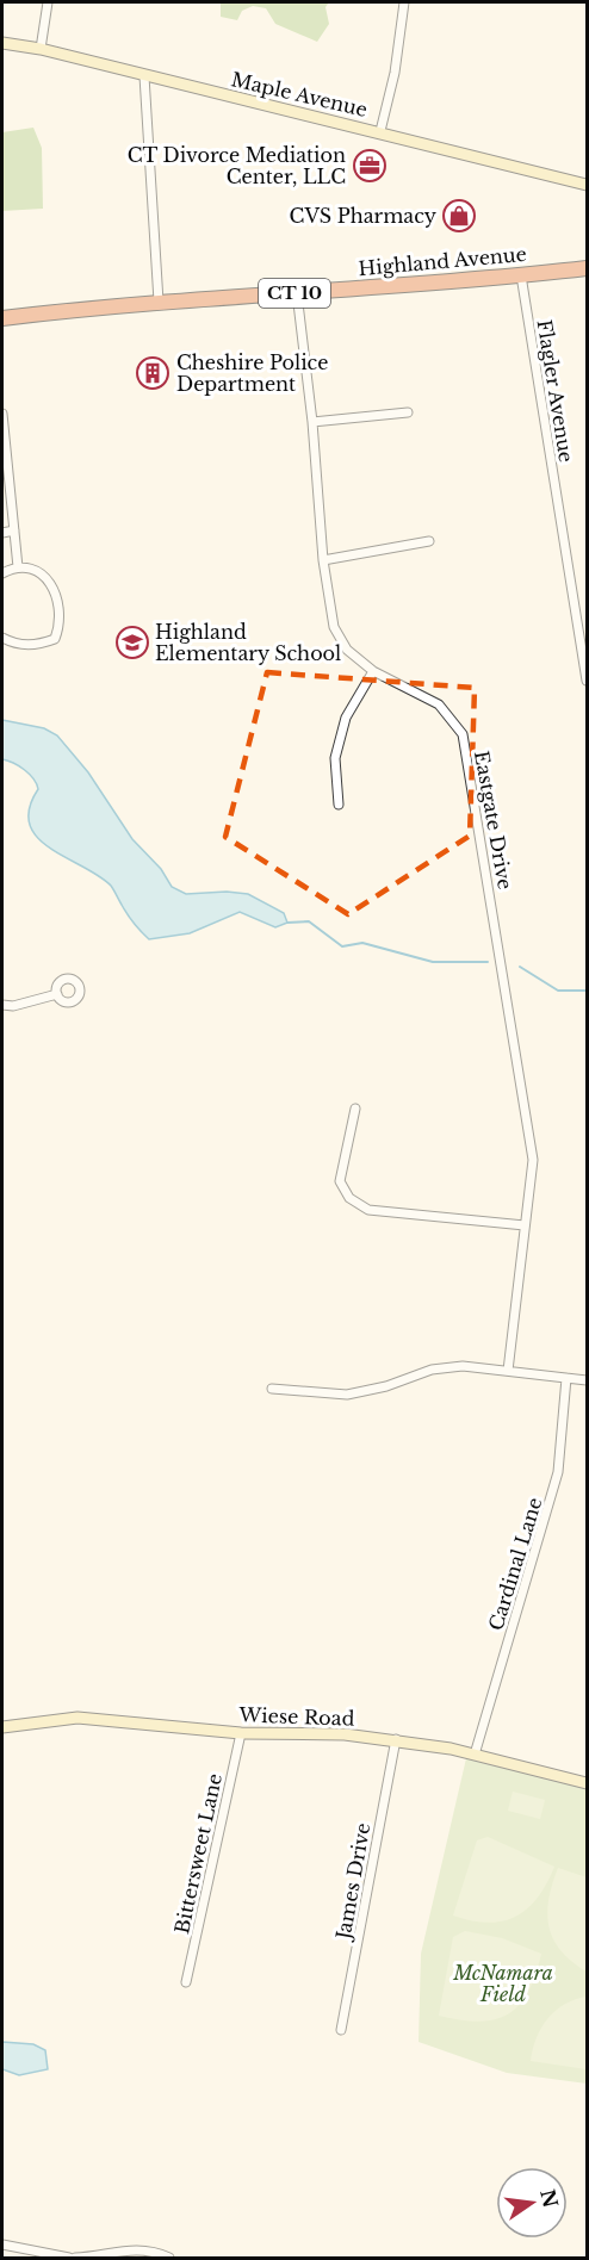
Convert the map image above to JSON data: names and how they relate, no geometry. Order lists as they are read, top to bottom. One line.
{"streets":{"highway":["Highland Avenue","CT 10"],"street":["Maple Avenue","Flagler Avenue","Eastgate Drive","Cardinal Lane","Wiese Road","Bittersweet Lane","James Drive"]},"crossings":[["Highland Avenue","Flagler Avenue"],["Highland Avenue","Eastgate Drive"],["Cardinal Lane","Wiese Road"],["Wiese Road","Bittersweet Lane"],["Wiese Road","James Drive"]],"parks":["McNamara Field"],"places":{"office":["CT Divorce Mediation Center, LLC"],"shop":["CVS Pharmacy"],"building":["Cheshire Police Department"],"school or university":["Highland Elementary School"]},"north":"right"}
